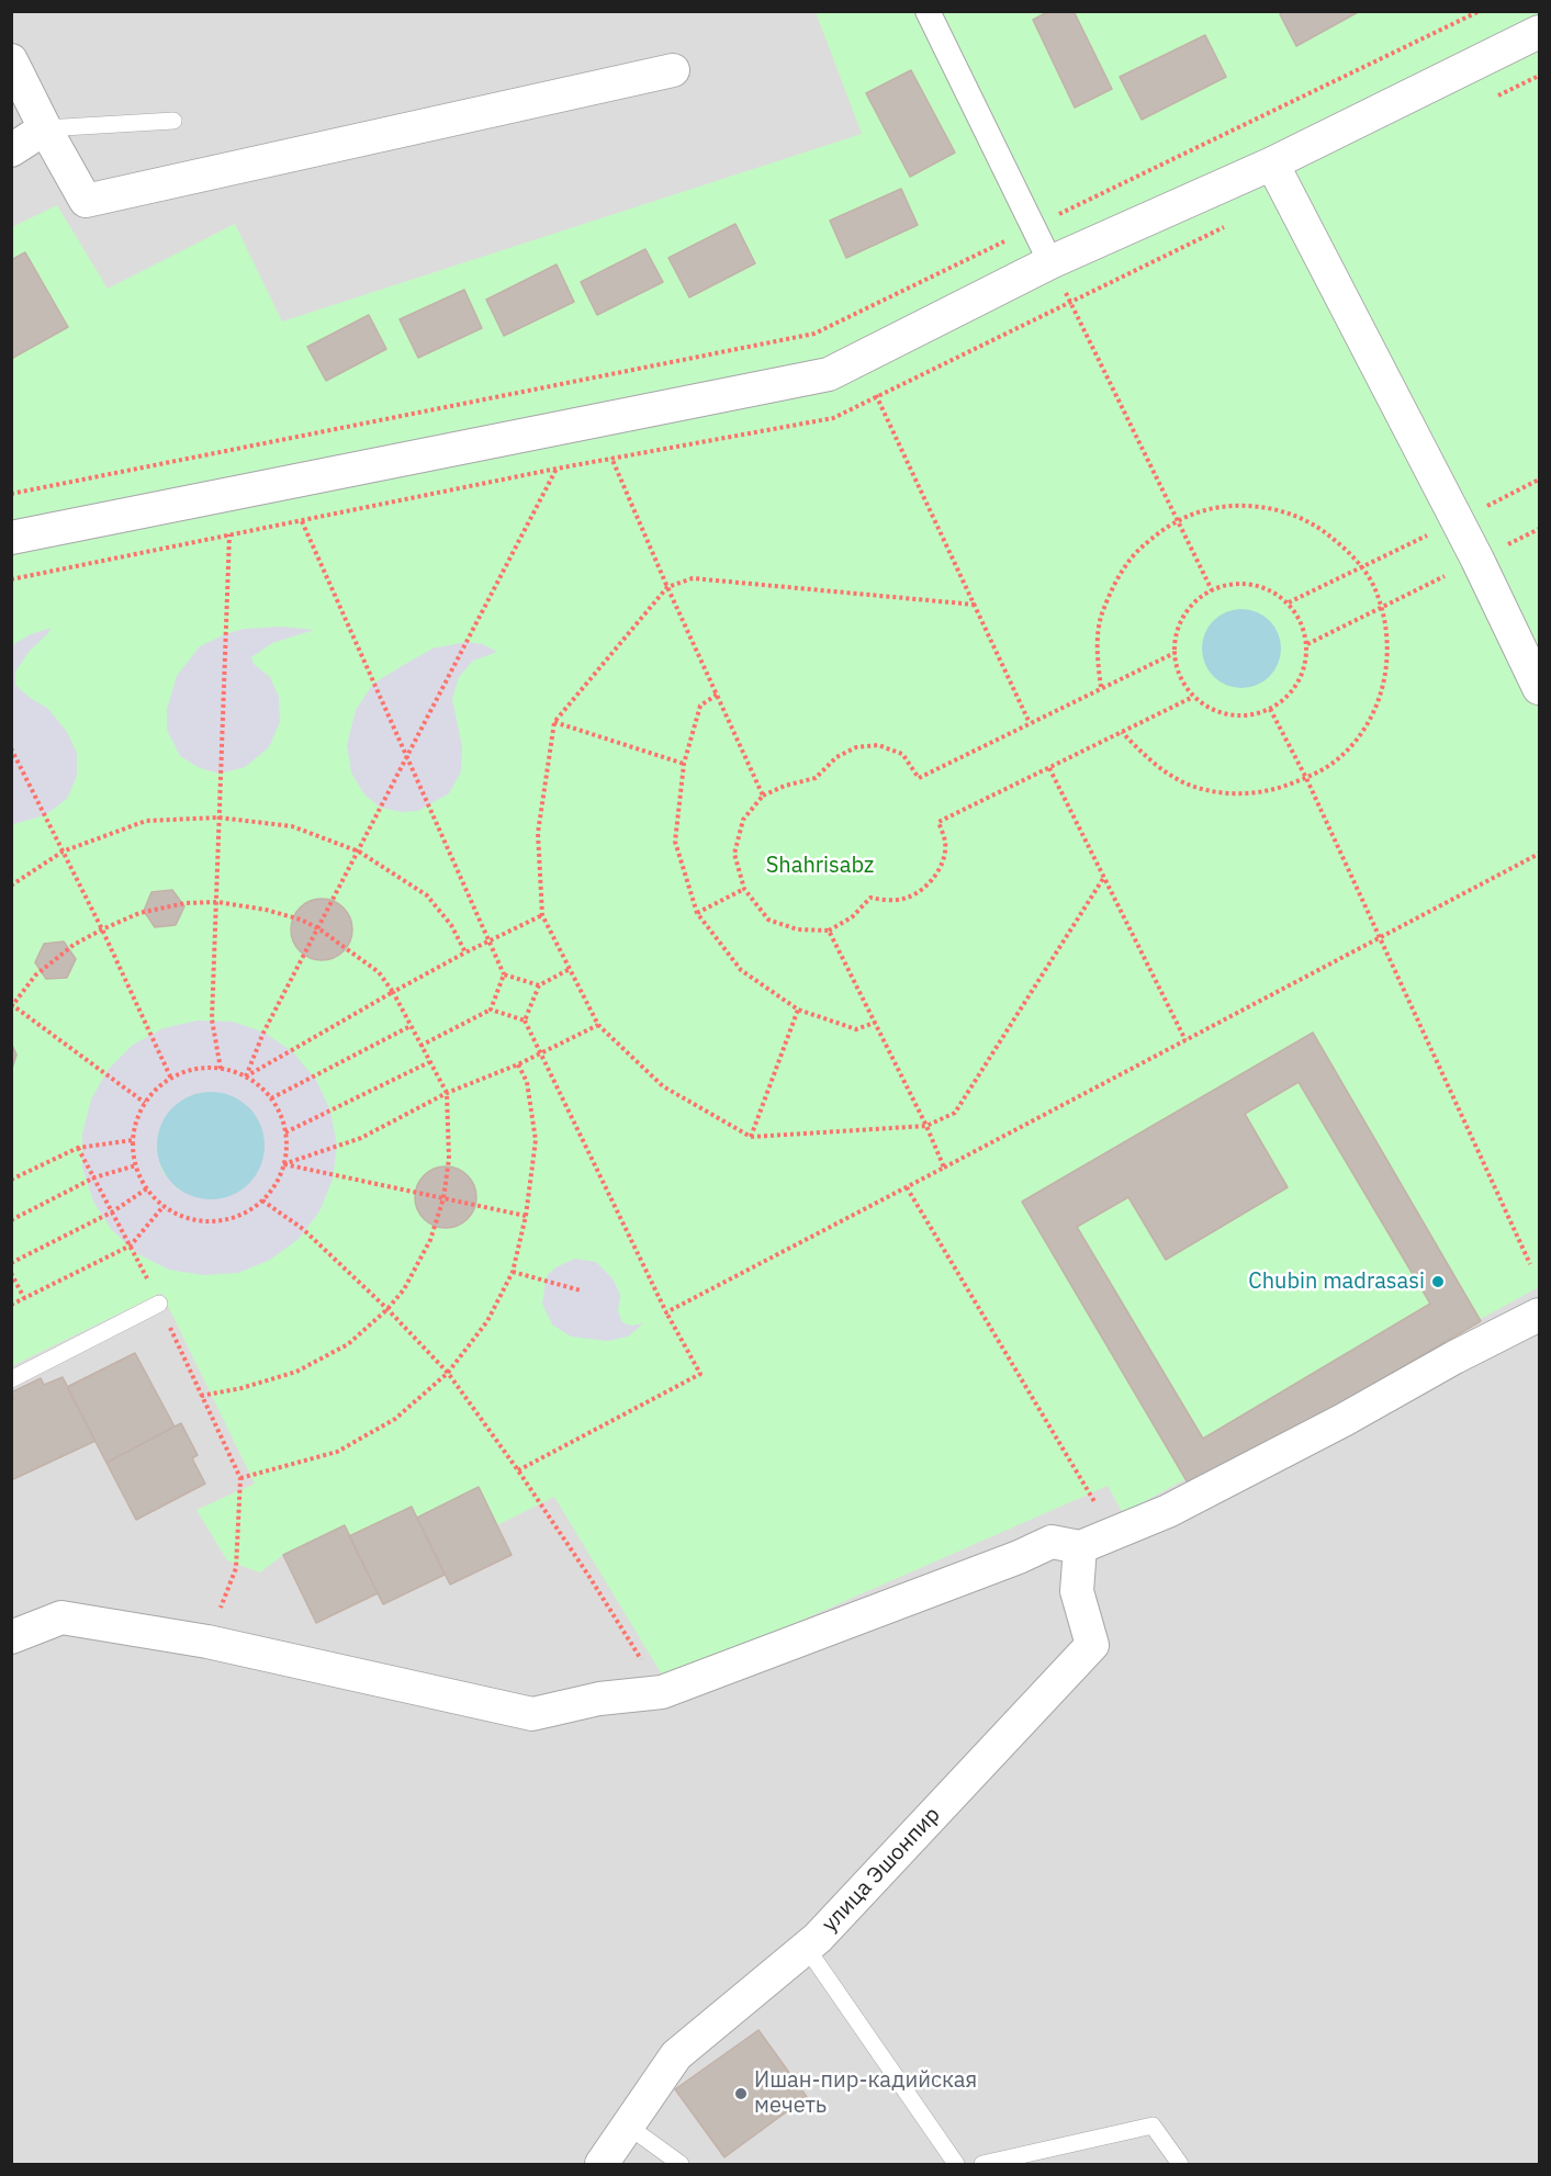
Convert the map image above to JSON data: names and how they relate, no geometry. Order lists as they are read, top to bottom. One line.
{"streets":{"street":["улица Эшонпир"]},"parks":["Shahrisabz"],"places":["Chubin madrasasi","Ишан-пир-кадийская мечеть"]}
